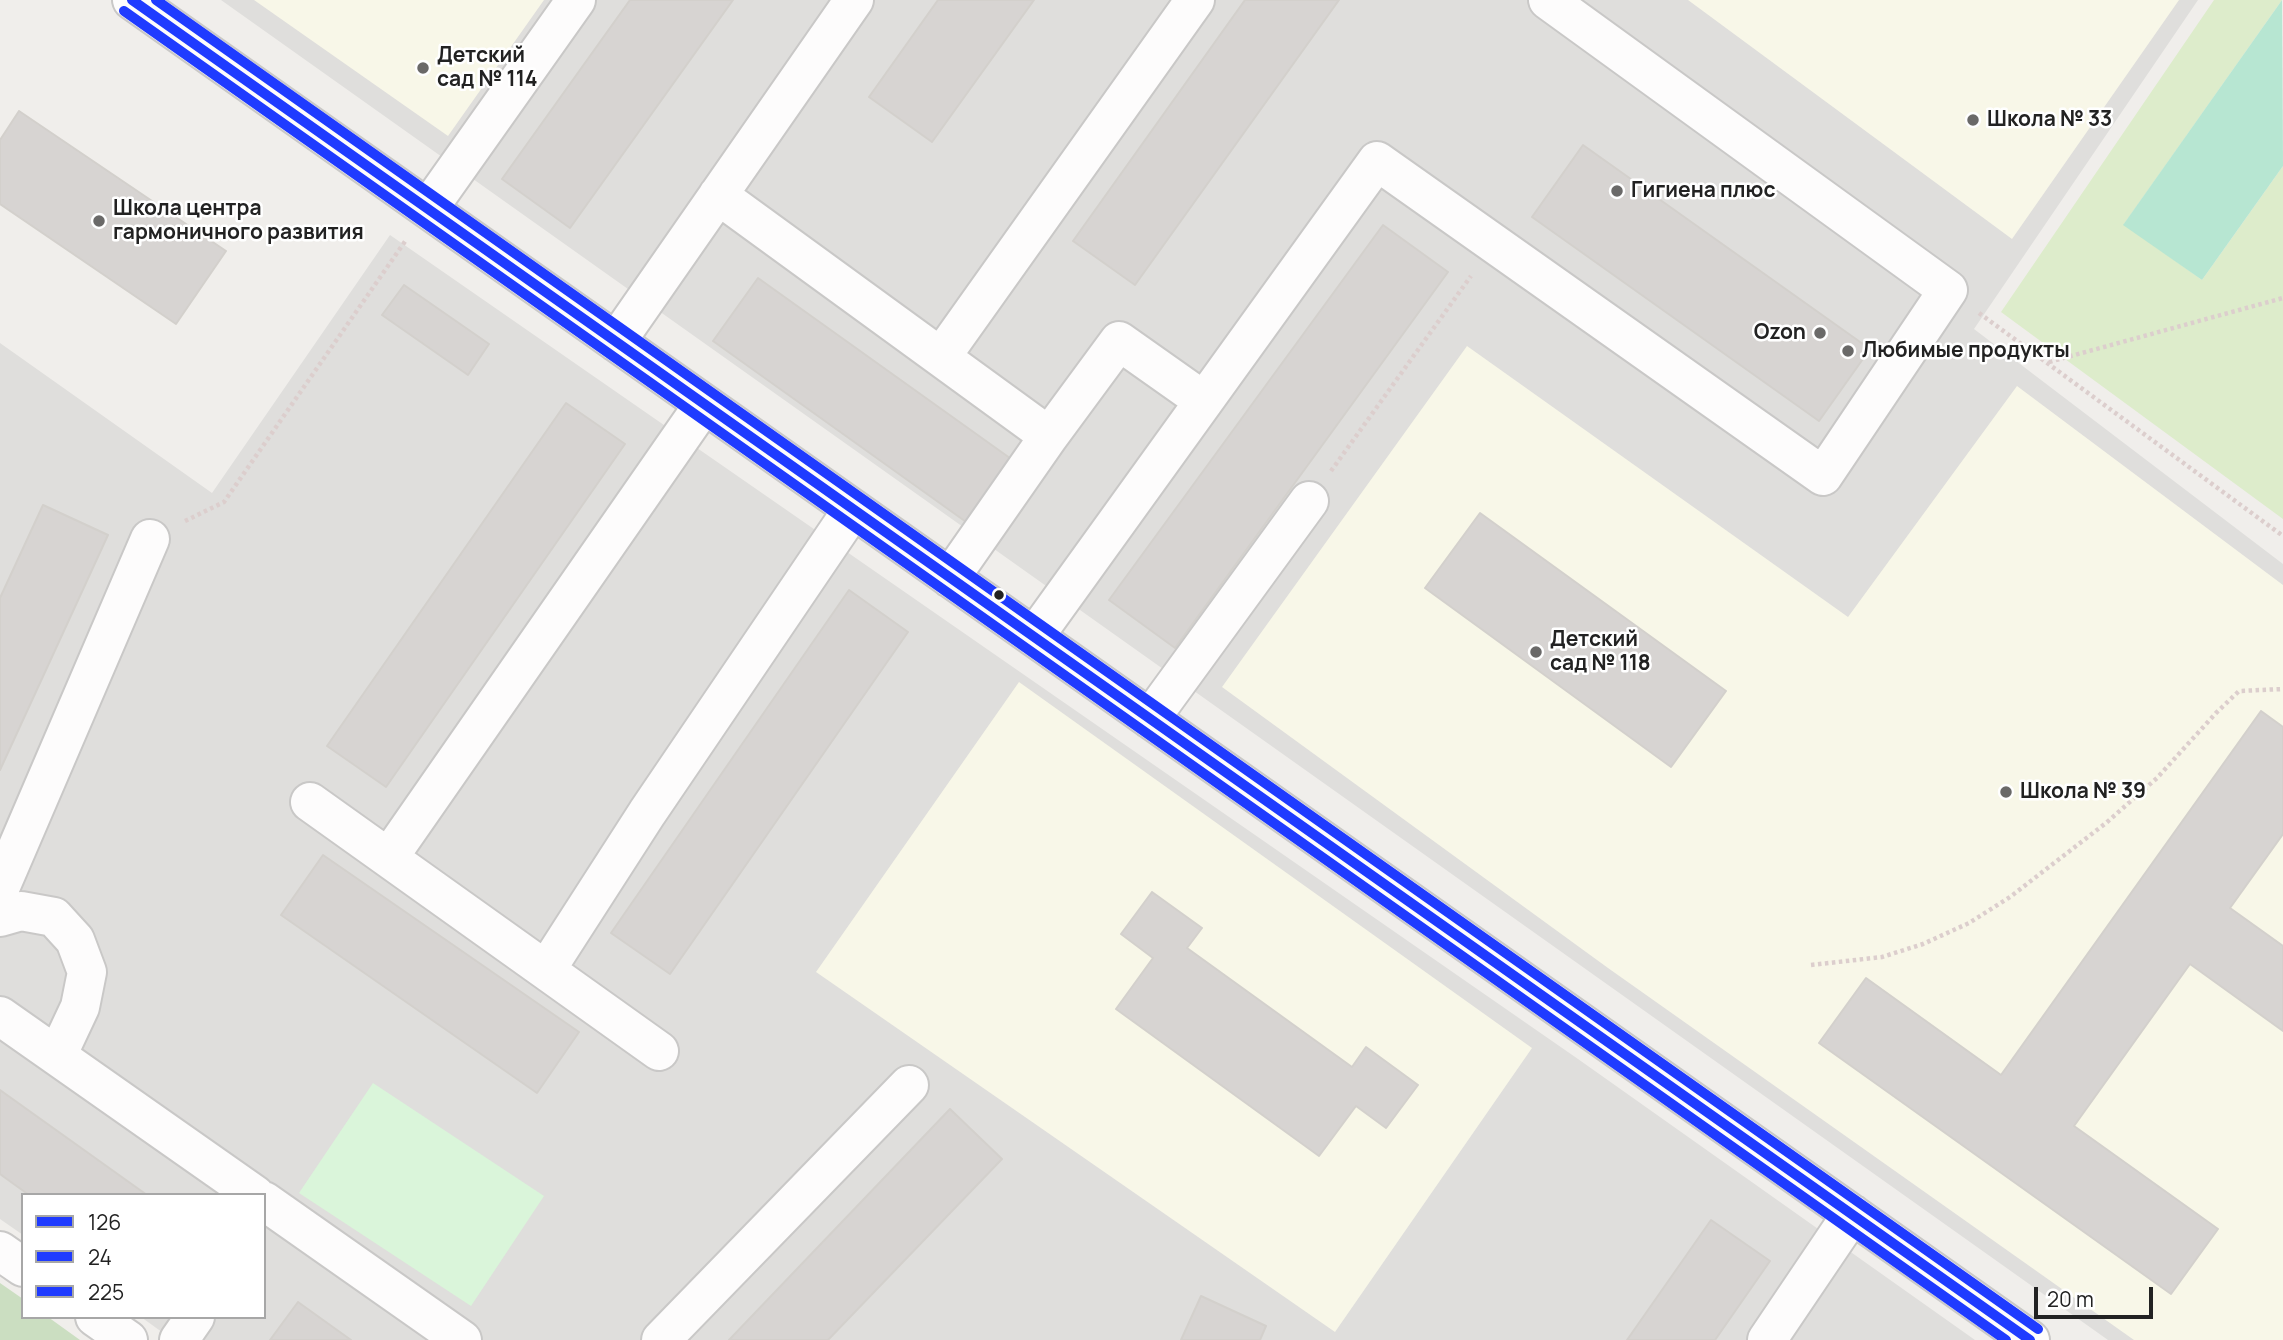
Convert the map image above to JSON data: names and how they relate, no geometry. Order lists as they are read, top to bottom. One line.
{"places":["Детский сад № 114","Школа № 33","Гигиена плюс","Школа центра гармоничного развития","Ozon","Любимые продукты","Детский сад № 118","Школа № 39"],"lines":["transit line 126","transit line 225","transit line 24"],"legend":["126","24","225"],"scale_bar":"20 m"}
